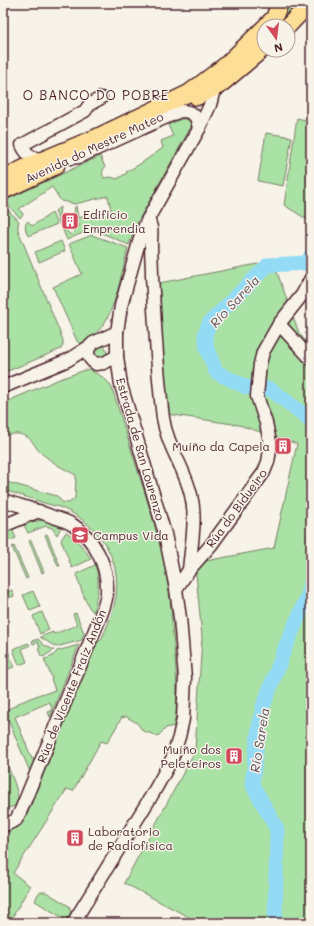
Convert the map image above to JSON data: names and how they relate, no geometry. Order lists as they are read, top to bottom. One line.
{"streets":{"main road":["Avenida do Mestre Mateo"],"street":["Estrada de San Lourenzo","Rúa do Bidueiro","Rúa de Vicente Fraiz Andón"]},"crossings":[["Estrada de San Lourenzo","Rúa do Bidueiro"]],"districts":["O BANCO DO POBRE"],"water":["Río Sarela"],"places":{"building":["Edificio Emprendia","Muíño da Capela","Muíño dos Peleteiros","Laboratorio de Radiofísica"],"school or university":["Campus Vida"]},"north":"bottom"}
